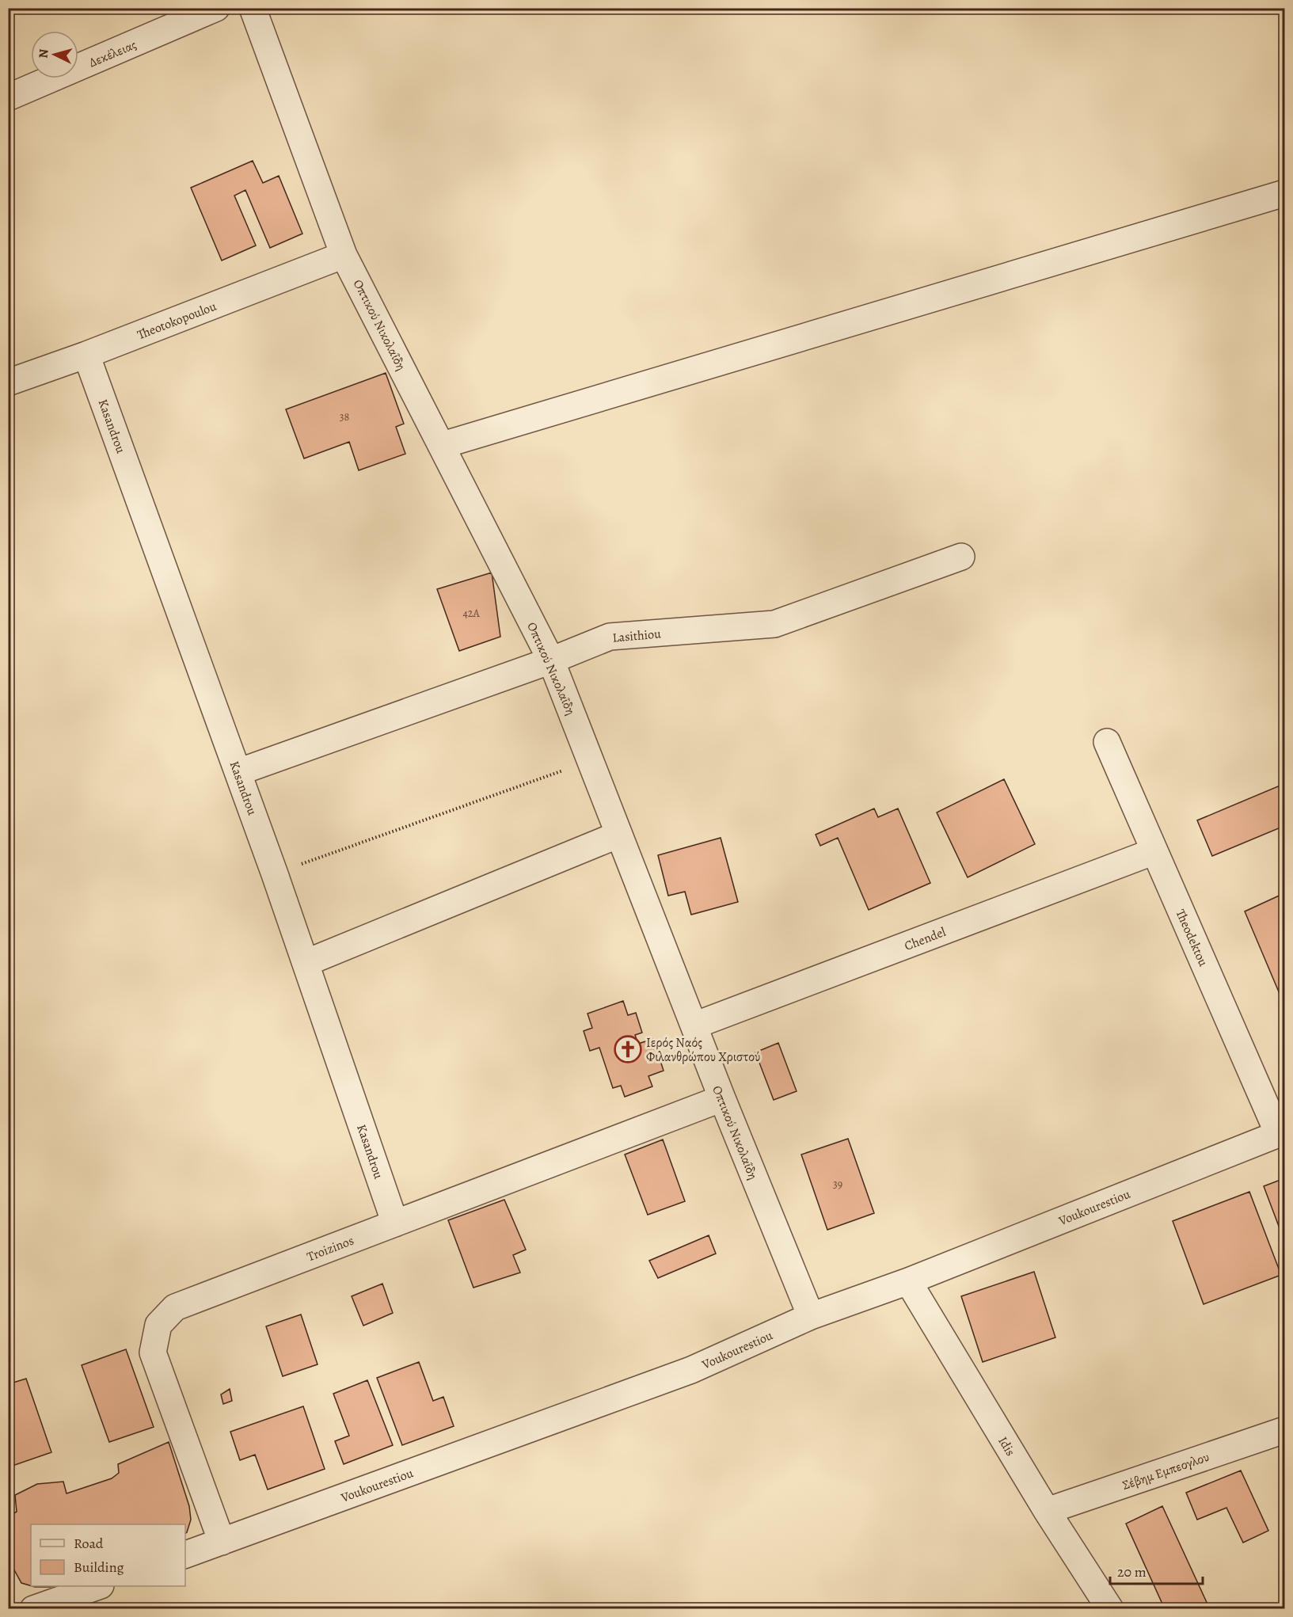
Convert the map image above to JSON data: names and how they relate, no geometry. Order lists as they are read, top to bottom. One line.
{"streets":{"street":["Δεκέλειας","Theotokopoulou","Οπτικού Νικολαΐδη","Kasandrou","Lasithiou","Theodektou","Chendel","Voukourestiou","Troizinos","Idis","Σέβημ Εμπεογλου"]},"crossings":[["Theotokopoulou","Οπτικού Νικολαΐδη"],["Theotokopoulou","Kasandrou"],["Οπτικού Νικολαΐδη","Lasithiou"],["Οπτικού Νικολαΐδη","Chendel"],["Οπτικού Νικολαΐδη","Voukourestiou"],["Οπτικού Νικολαΐδη","Troizinos"],["Kasandrou","Lasithiou"],["Kasandrou","Troizinos"],["Theodektou","Chendel"],["Theodektou","Voukourestiou"],["Voukourestiou","Troizinos"],["Voukourestiou","Idis"],["Idis","Σέβημ Εμπεογλου"]],"places":{"church":["Ιερός Ναός Φιλανθρώπου Χριστού"]},"house_numbers":["38","42A","39"],"legend":["Road","Building"],"scale_bar":"20 m","north":"left"}
